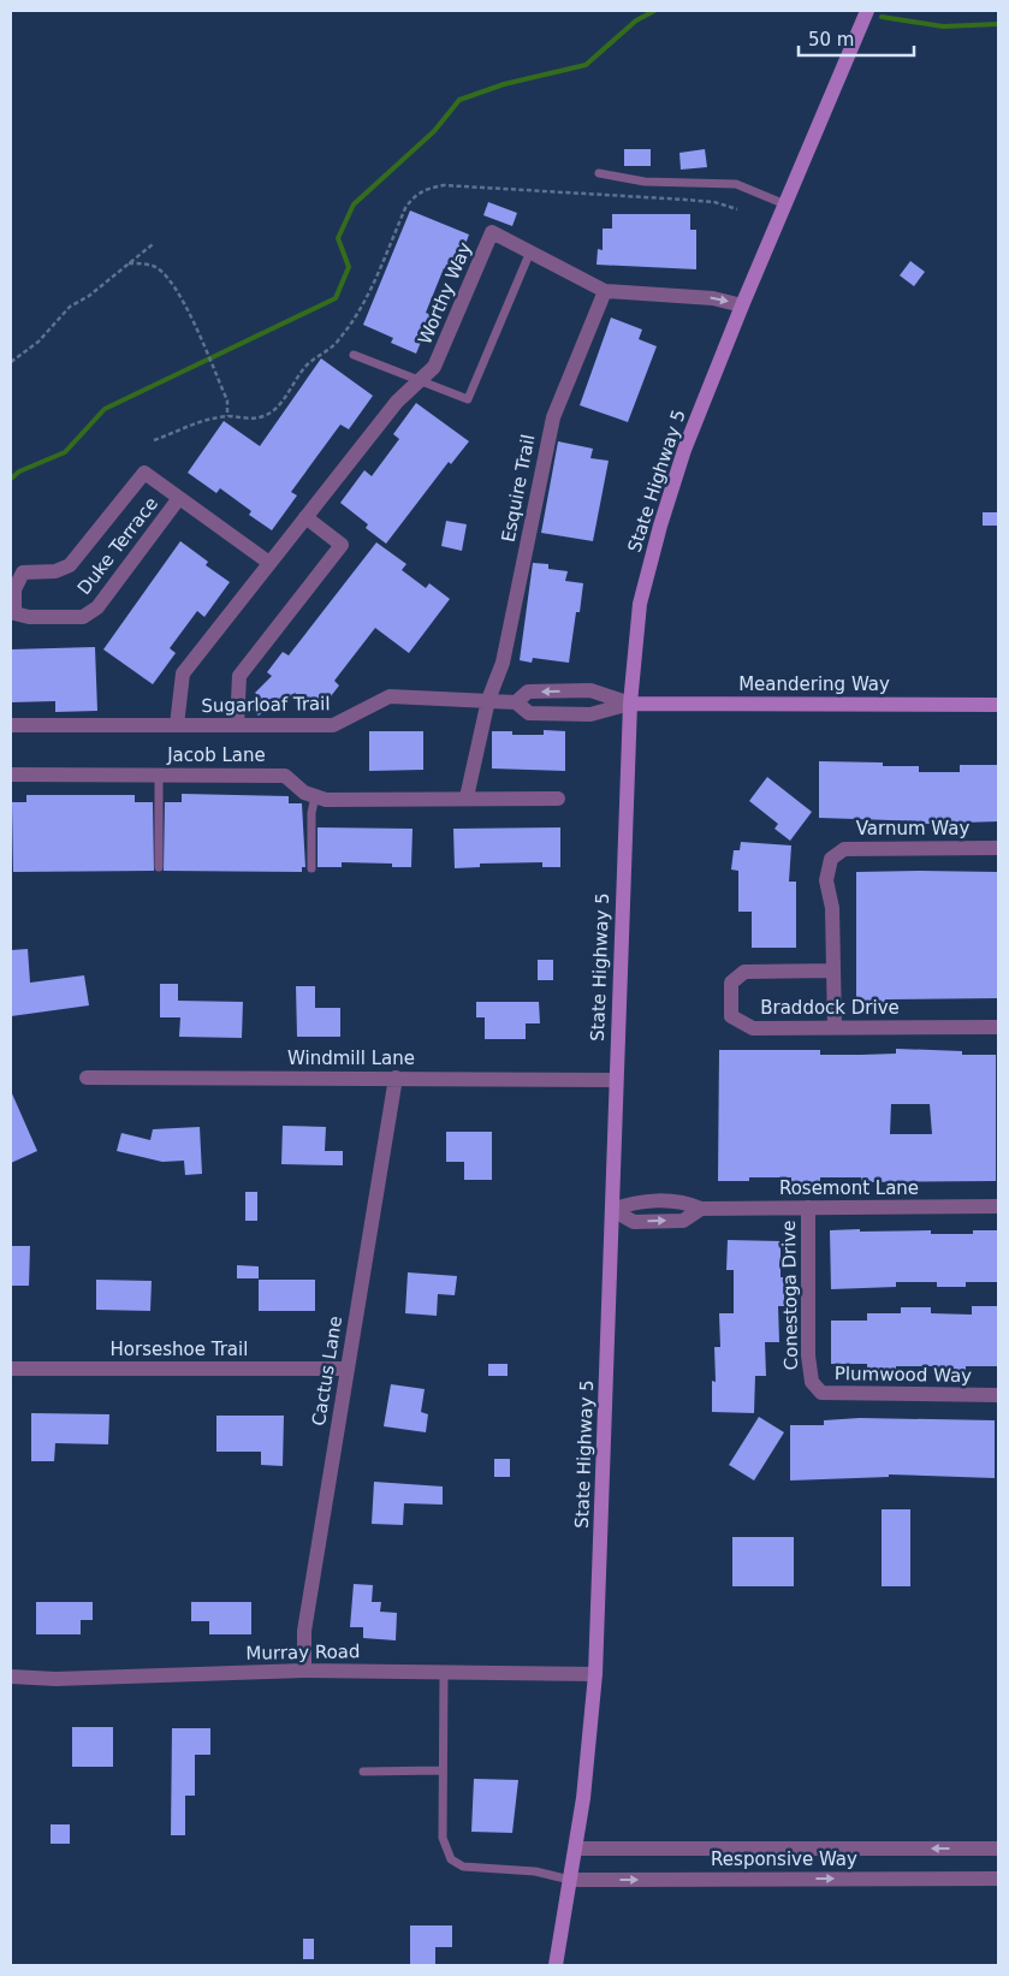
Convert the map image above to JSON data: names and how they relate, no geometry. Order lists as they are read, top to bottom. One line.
{"streets":{"main road":["State Highway 5","Meandering Way"],"street":["Worthy Way","Esquire Trail","Duke Terrace","Sugarloaf Trail","Jacob Lane","Varnum Way","Braddock Drive","Windmill Lane","Rosemont Lane","Conestoga Drive","Horseshoe Trail","Cactus Lane","Plumwood Way","Murray Road","Responsive Way"]},"crossings":[["Worthy Way","State Highway 5"],["Worthy Way","Esquire Trail"],["Worthy Way","Duke Terrace"],["Worthy Way","Sugarloaf Trail"],["State Highway 5","Meandering Way"],["State Highway 5","Sugarloaf Trail"],["State Highway 5","Windmill Lane"],["State Highway 5","Rosemont Lane"],["State Highway 5","Murray Road"],["State Highway 5","Responsive Way"],["Esquire Trail","Sugarloaf Trail"],["Esquire Trail","Jacob Lane"],["Meandering Way","Sugarloaf Trail"],["Varnum Way","Braddock Drive"],["Windmill Lane","Cactus Lane"],["Rosemont Lane","Conestoga Drive"],["Conestoga Drive","Plumwood Way"],["Horseshoe Trail","Cactus Lane"],["Cactus Lane","Murray Road"]],"scale_bar":"50 m"}
